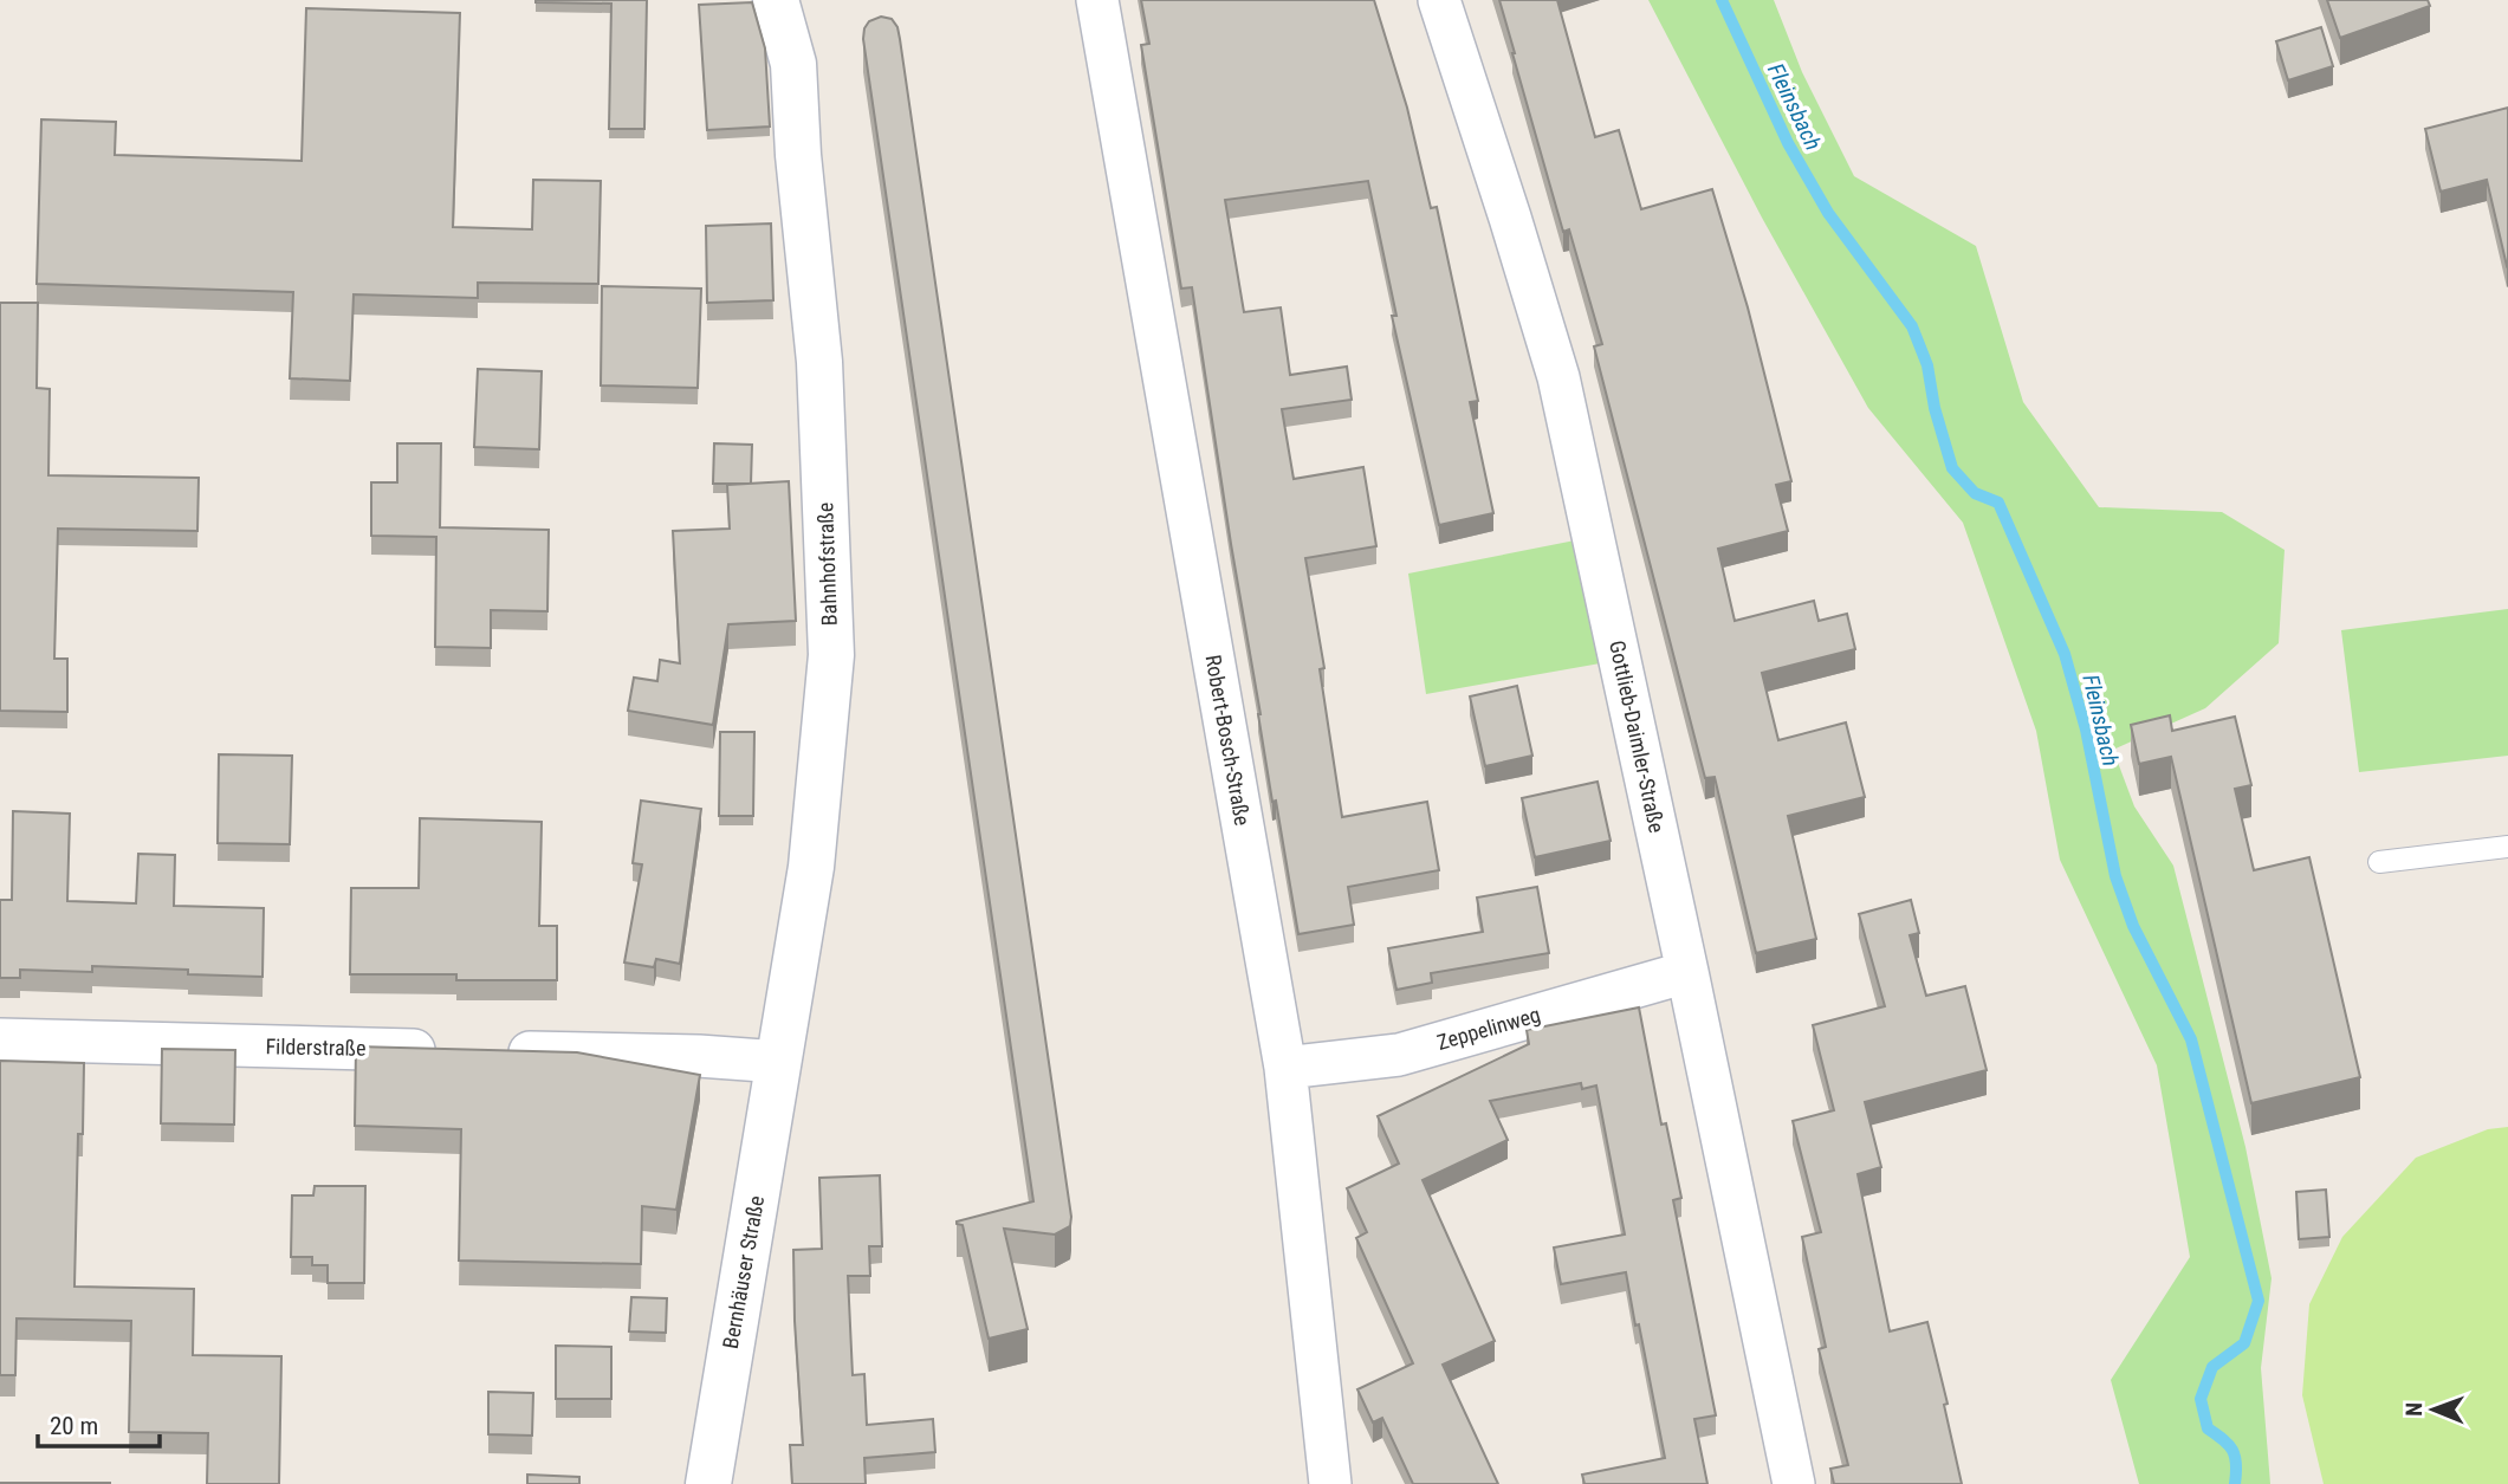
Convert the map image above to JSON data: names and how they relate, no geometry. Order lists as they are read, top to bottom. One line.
{"streets":{"street":["Bahnhofstraße","Gottlieb-Daimler-Straße","Robert-Bosch-Straße","Zeppelinweg","Filderstraße","Bernhäuser Straße"]},"crossings":[["Bahnhofstraße","Filderstraße"],["Bahnhofstraße","Bernhäuser Straße"],["Gottlieb-Daimler-Straße","Zeppelinweg"],["Robert-Bosch-Straße","Zeppelinweg"],["Filderstraße","Bernhäuser Straße"]],"water":["Fleinsbach"],"scale_bar":"20 m","north":"left"}
